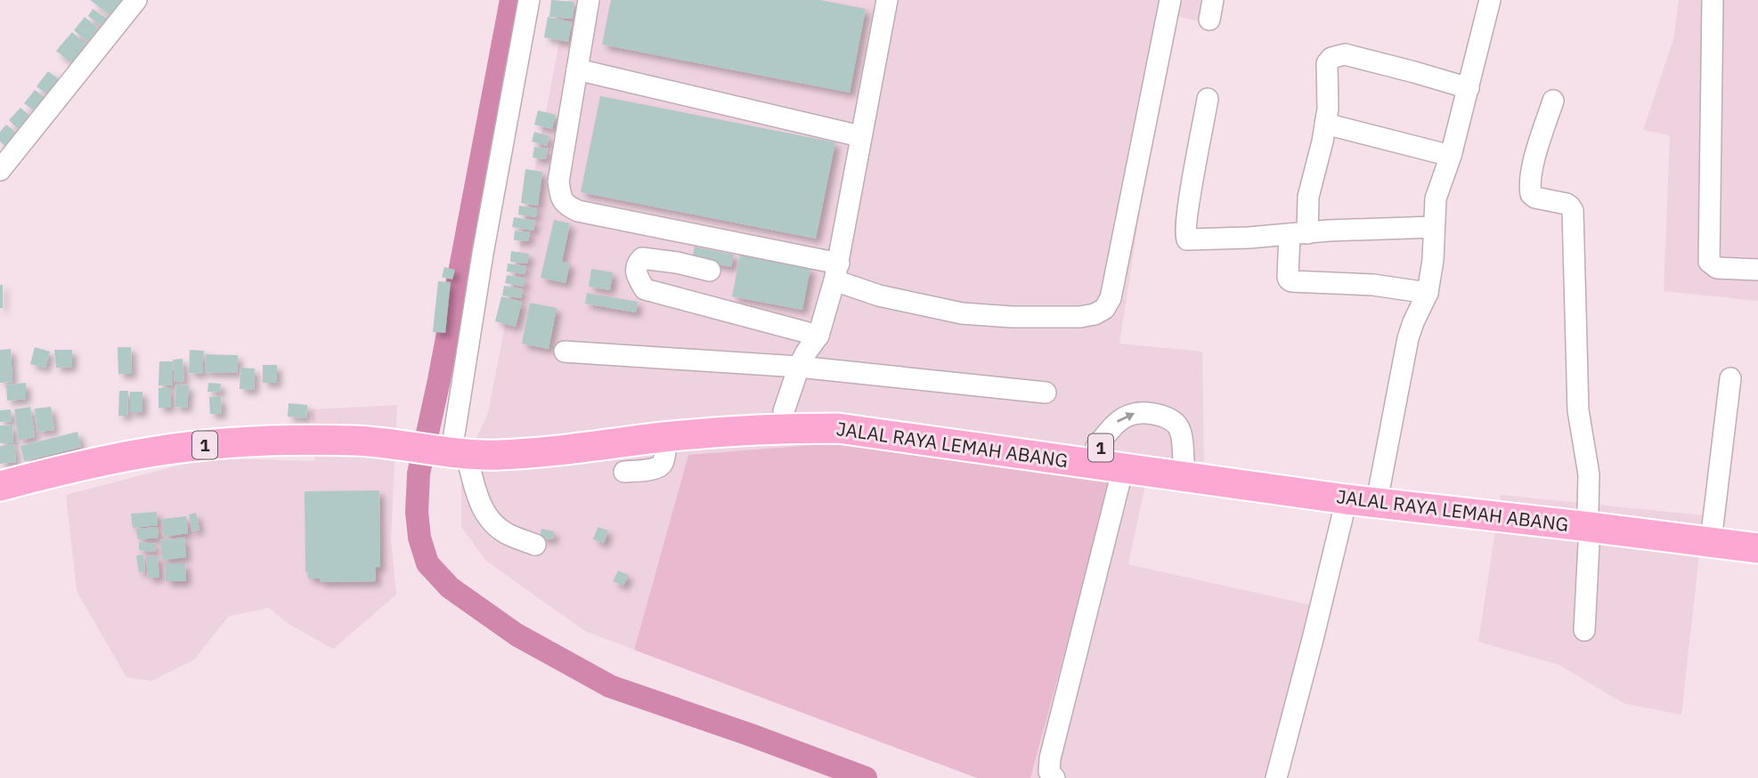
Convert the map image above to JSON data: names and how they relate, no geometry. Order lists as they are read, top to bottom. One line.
{"streets":{"highway":["1","JALAL RAYA LEMAH ABANG"]},"crossings":[["1","JALAL RAYA LEMAH ABANG"]]}
